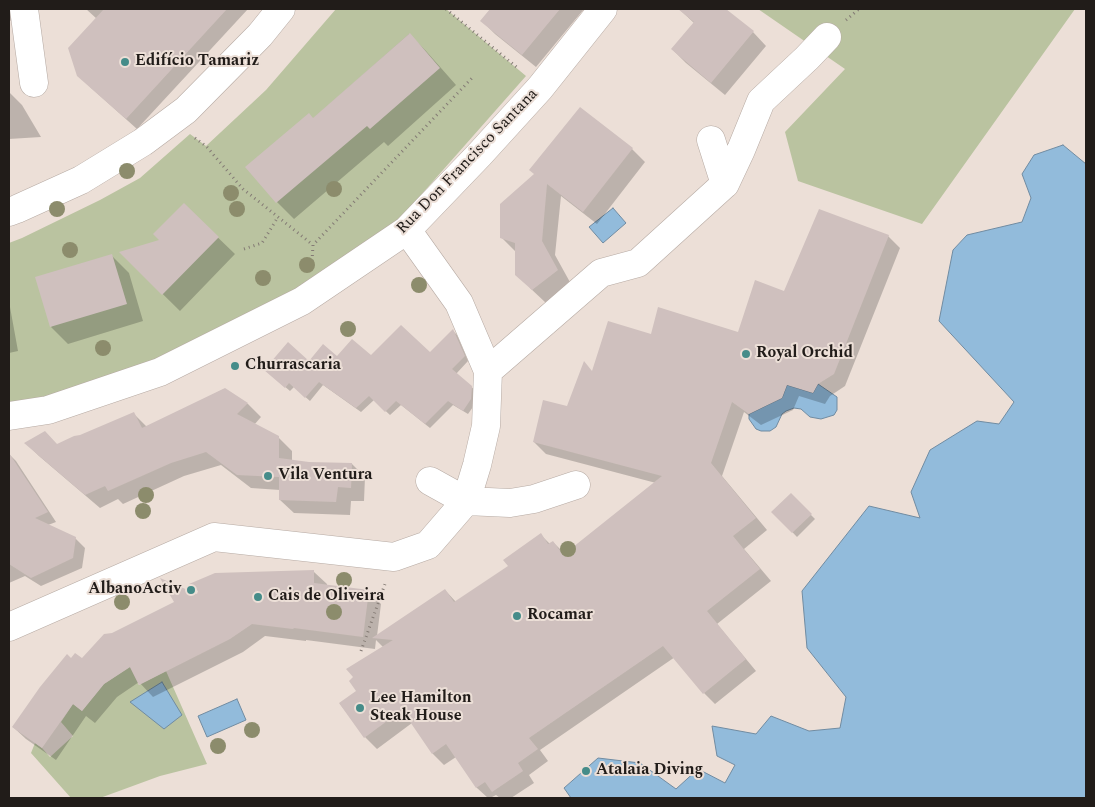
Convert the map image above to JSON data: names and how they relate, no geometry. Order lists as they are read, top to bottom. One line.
{"streets":{"street":["Rua Don Francisco Santana"]},"places":["Edifício Tamariz","Royal Orchid","Churrascaria","Vila Ventura","AlbanoActiv","Cais de Oliveira","Rocamar","Lee Hamilton Steak House","Atalaia Diving"]}
